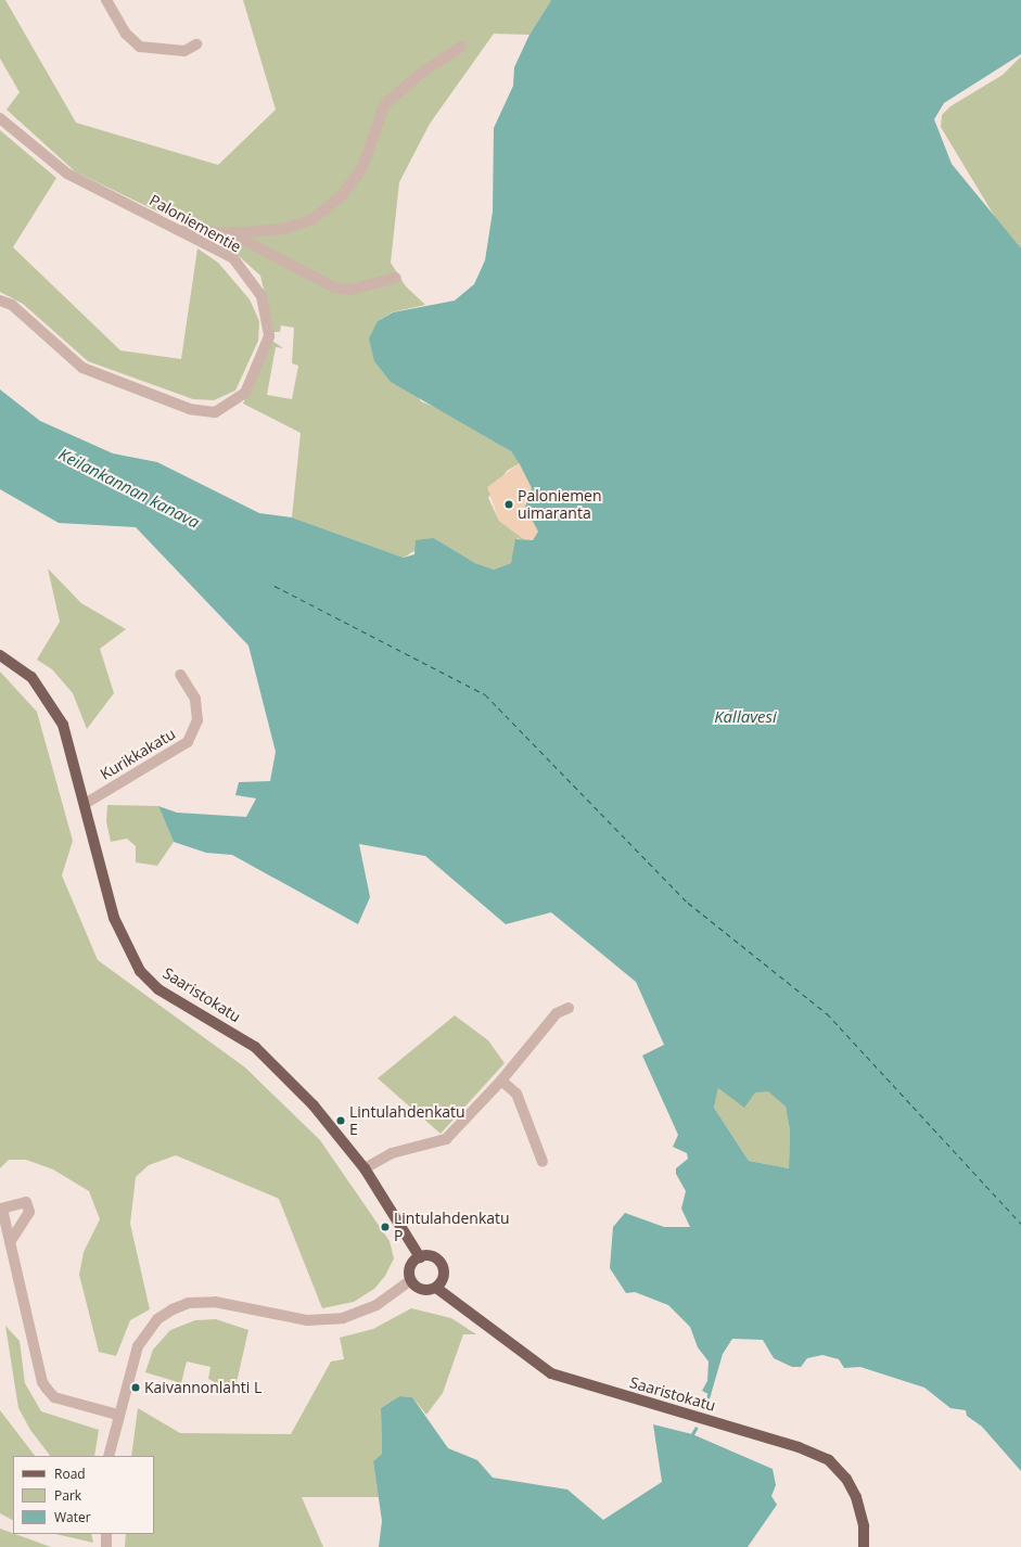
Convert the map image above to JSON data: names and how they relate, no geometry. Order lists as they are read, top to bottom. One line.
{"streets":{"main road":["Saaristokatu"],"street":["Paloniementie","Kurikkakatu"]},"crossings":[["Kurikkakatu","Saaristokatu"]],"water":["Keilankannan kanava","Kallavesi"],"places":["Paloniemen uimaranta","Lintulahdenkatu E","Lintulahdenkatu P","Kaivannonlahti L"],"legend":["Road","Park","Water"]}
